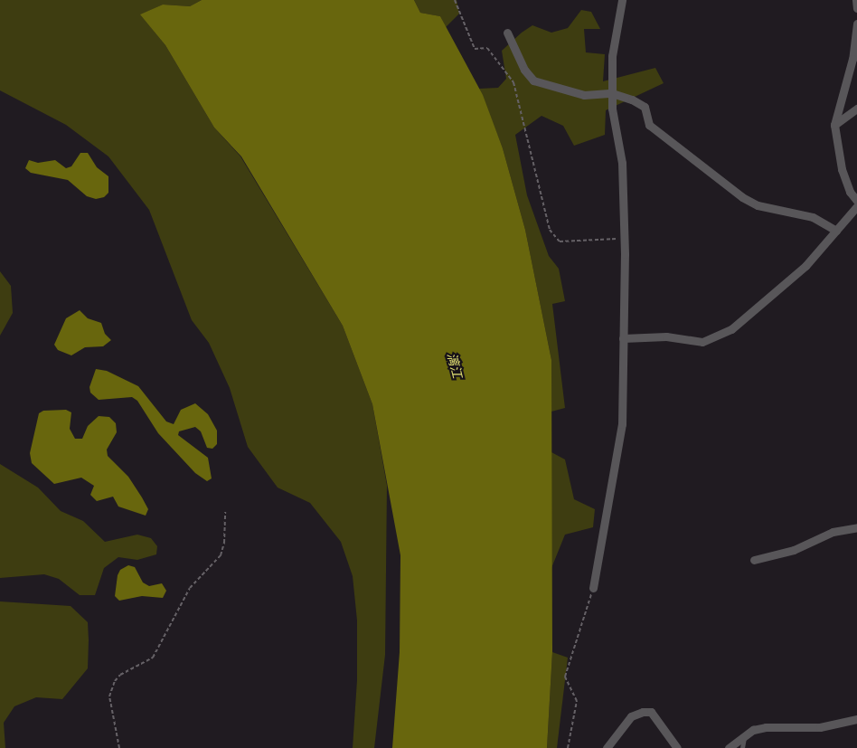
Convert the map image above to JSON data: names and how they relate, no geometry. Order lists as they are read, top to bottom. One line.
{"water":["漓江"]}
